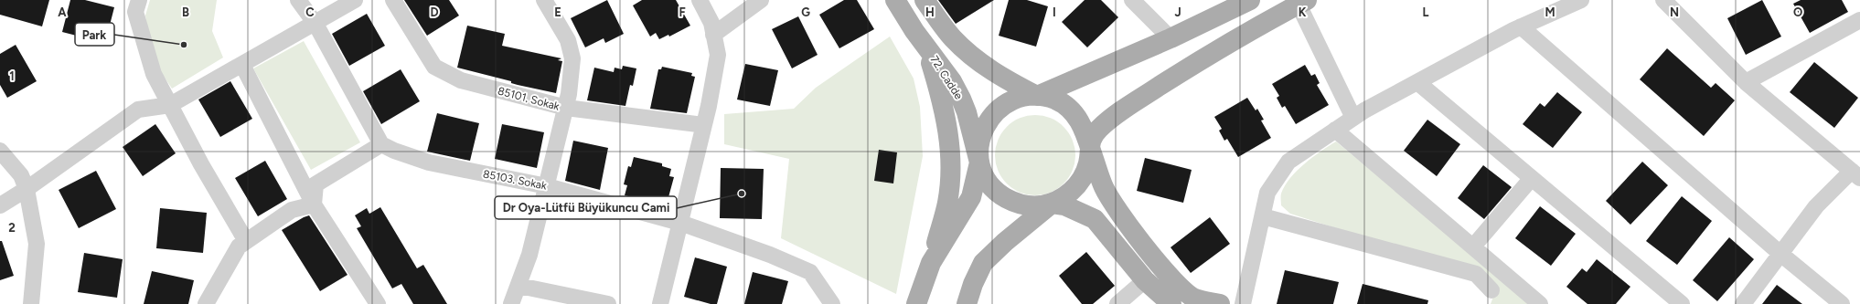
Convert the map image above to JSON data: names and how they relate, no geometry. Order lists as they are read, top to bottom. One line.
{"streets":{"main road":["72. Cadde"],"street":["85101. Sokak","85103. Sokak"]},"places":["Park","Dr Oya-Lütfü Büyükuncu Cami"],"grid":{"columns":["A","B","C","D","E","F","G","H","I","J","K","L","M","N","O"],"rows":["1","2"]}}
